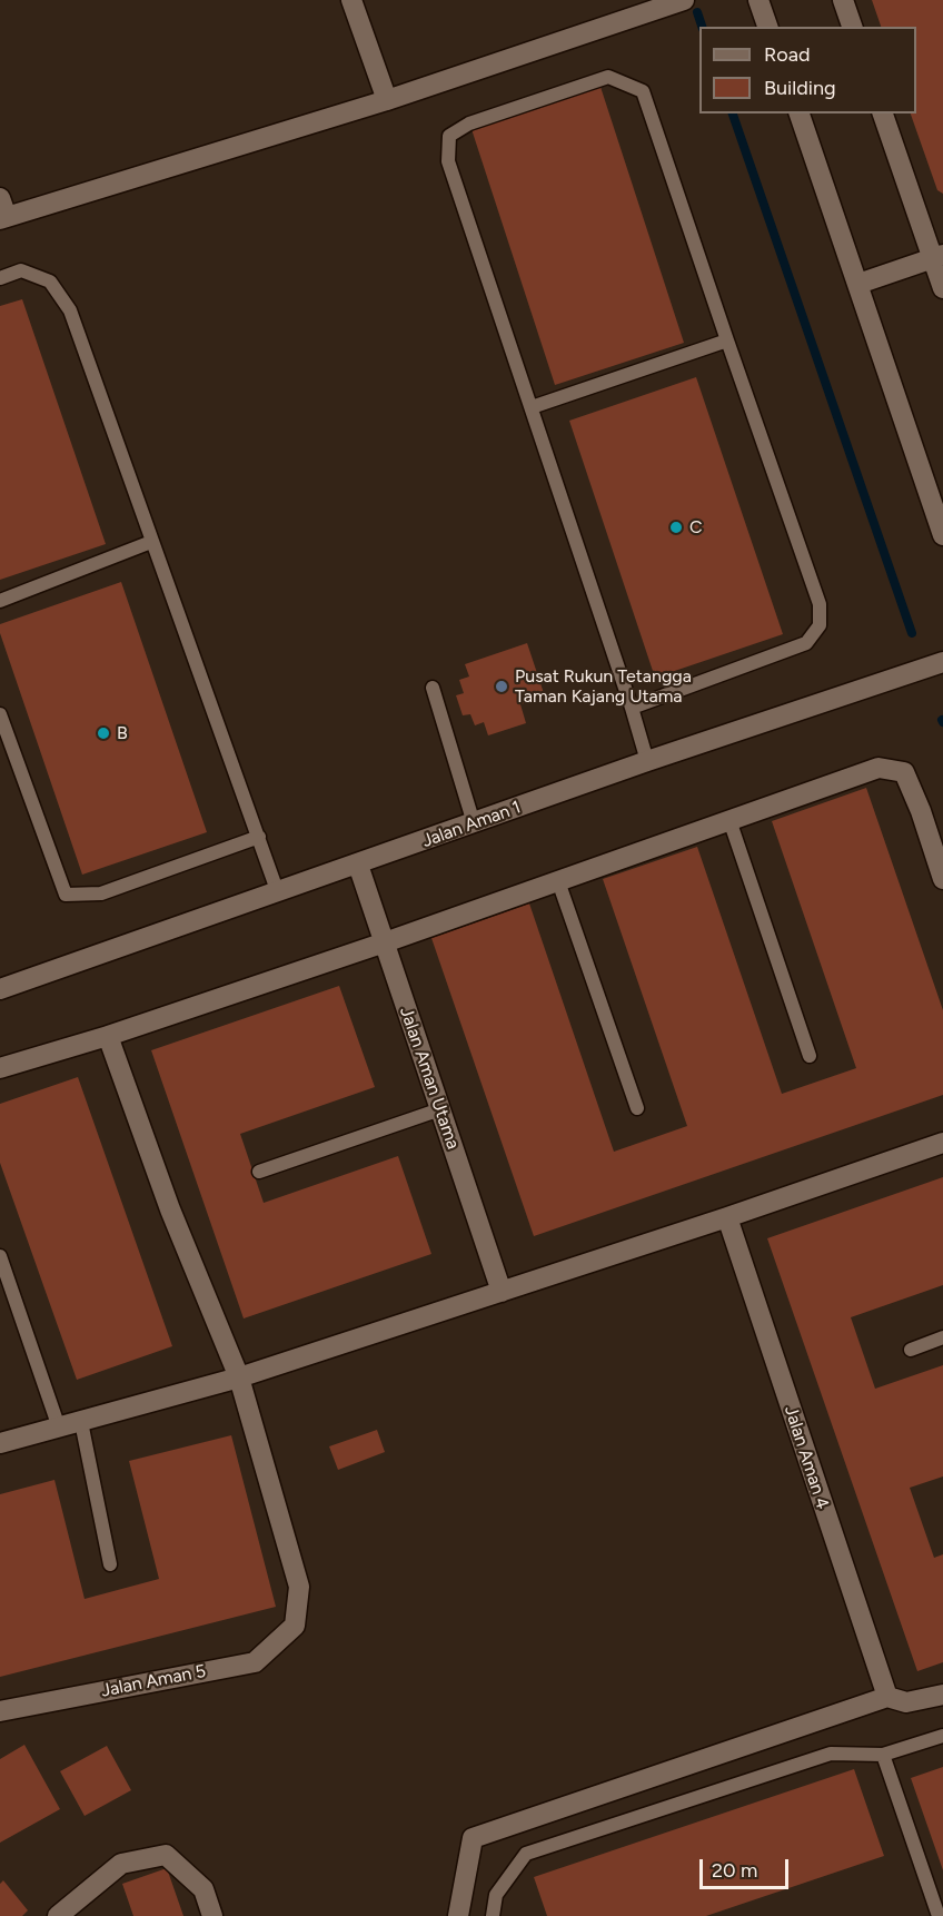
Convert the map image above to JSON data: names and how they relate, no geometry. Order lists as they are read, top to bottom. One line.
{"streets":{"street":["Jalan Aman 1","Jalan Aman Utama","Jalan Aman 4","Jalan Aman 5"]},"crossings":[["Jalan Aman 1","Jalan Aman Utama"]],"places":["C","Pusat Rukun Tetangga Taman Kajang Utama","B"],"legend":["Road","Building"],"scale_bar":"20 m"}
